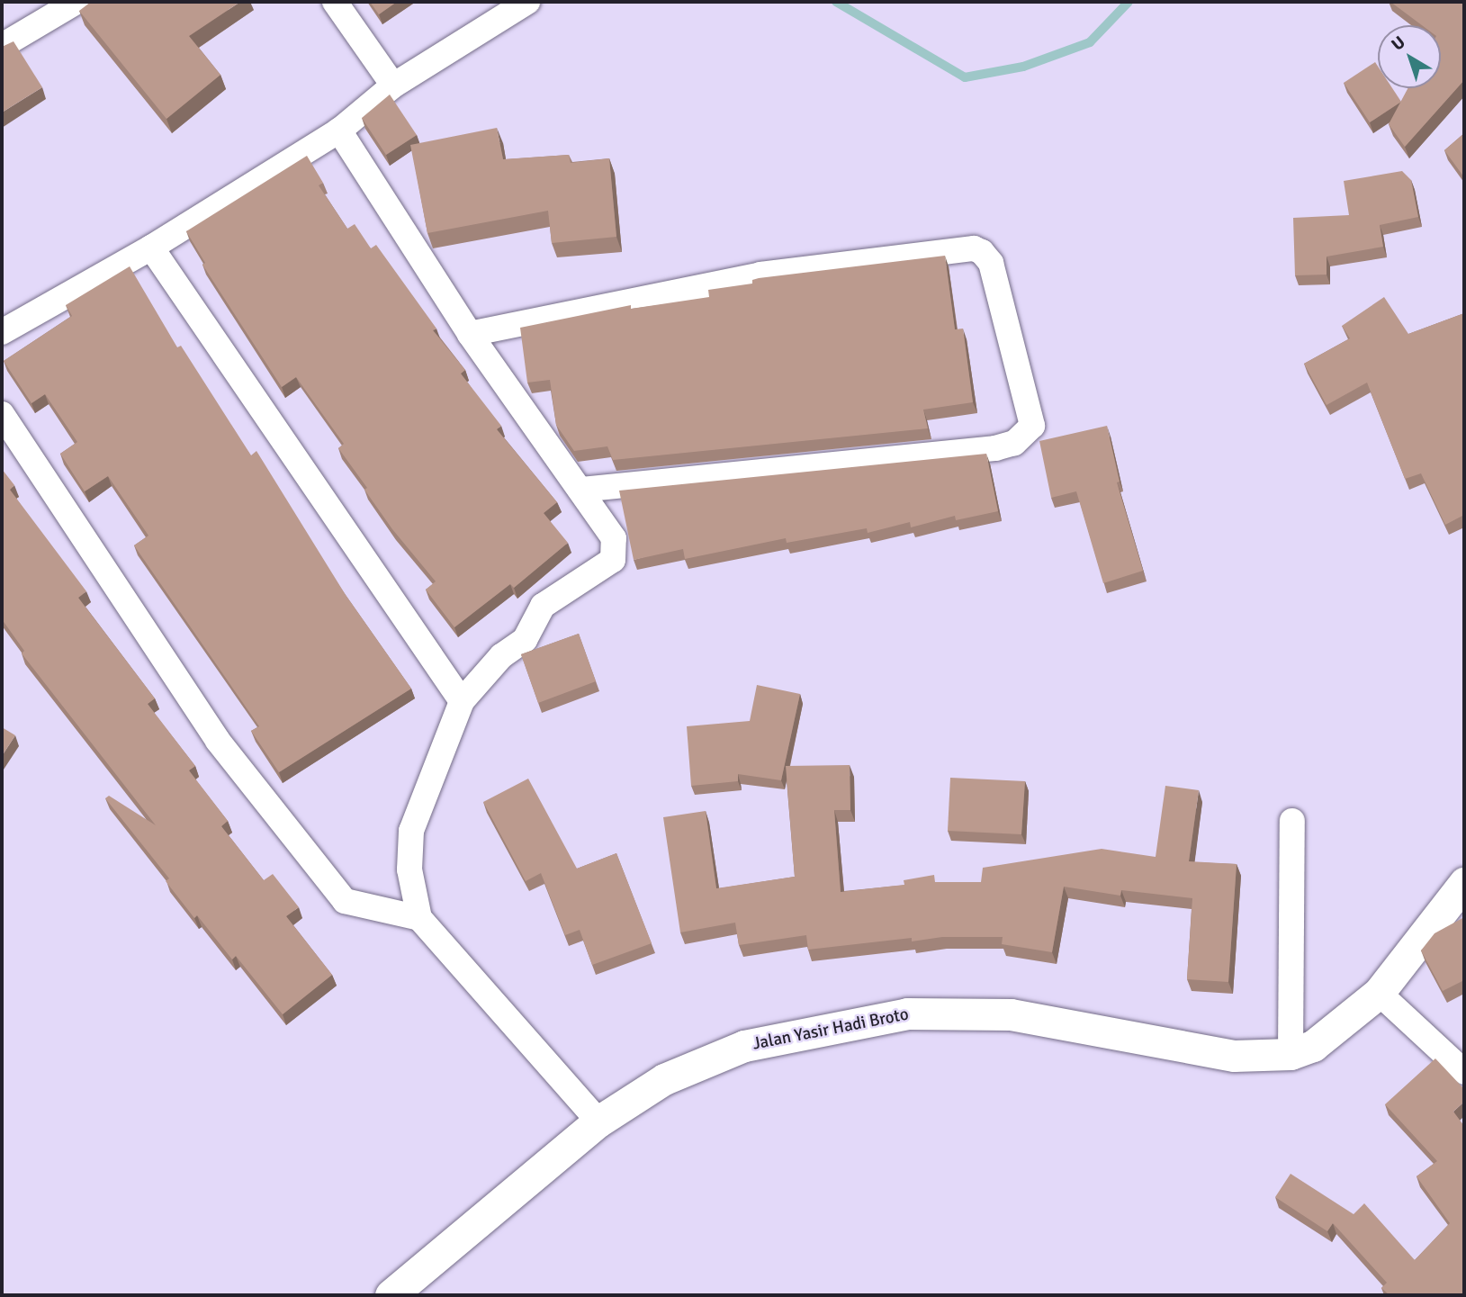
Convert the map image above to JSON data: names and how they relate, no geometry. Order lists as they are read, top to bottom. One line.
{"streets":{"street":["Jalan Yasir Hadi Broto"]},"north":"top left"}
